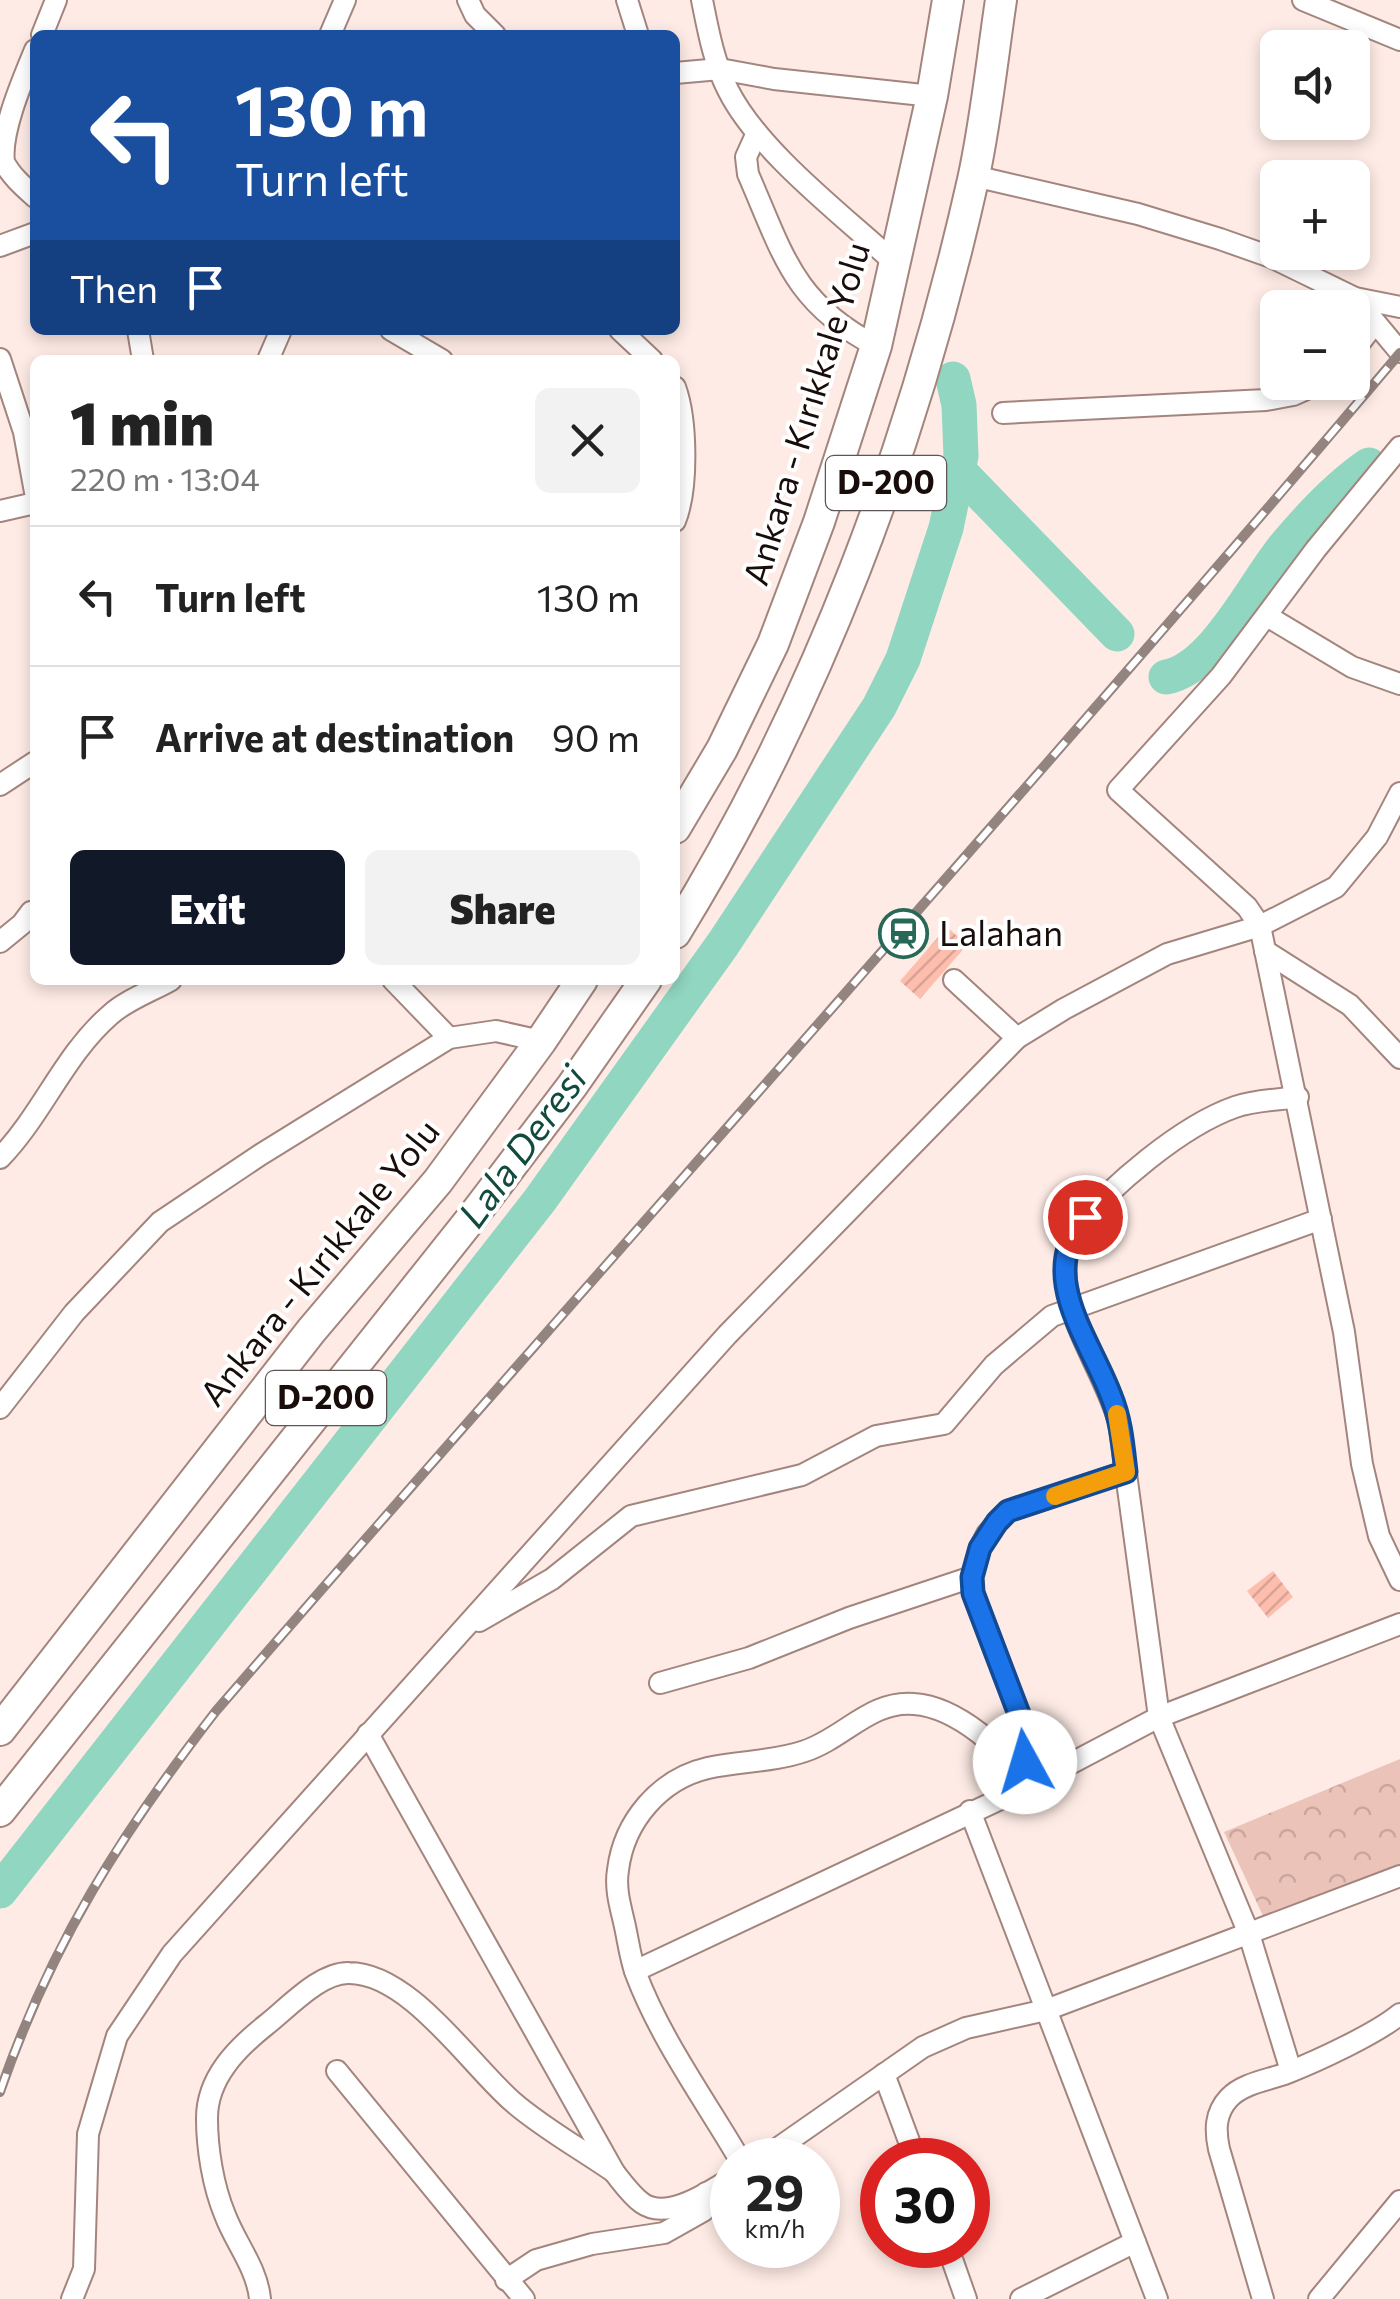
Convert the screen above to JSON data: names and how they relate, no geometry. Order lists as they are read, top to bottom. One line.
{"streets":{"highway":["Ankara - Kırıkkale Yolu","D-200"]},"water":["Lala Deresi"],"places":{"station":["Lalahan"]},"page":{"map_buttons":["+","−"],"turn":["130 m","Turn left"],"then":"Then","heading":["1 min","220 m · 13:04"],"list":[{"name":"Turn left","value":"130 m"},{"name":"Arrive at destination","value":"90 m"}],"buttons":["Exit","Share"],"speed":"29 km/h","limit":"30"}}
